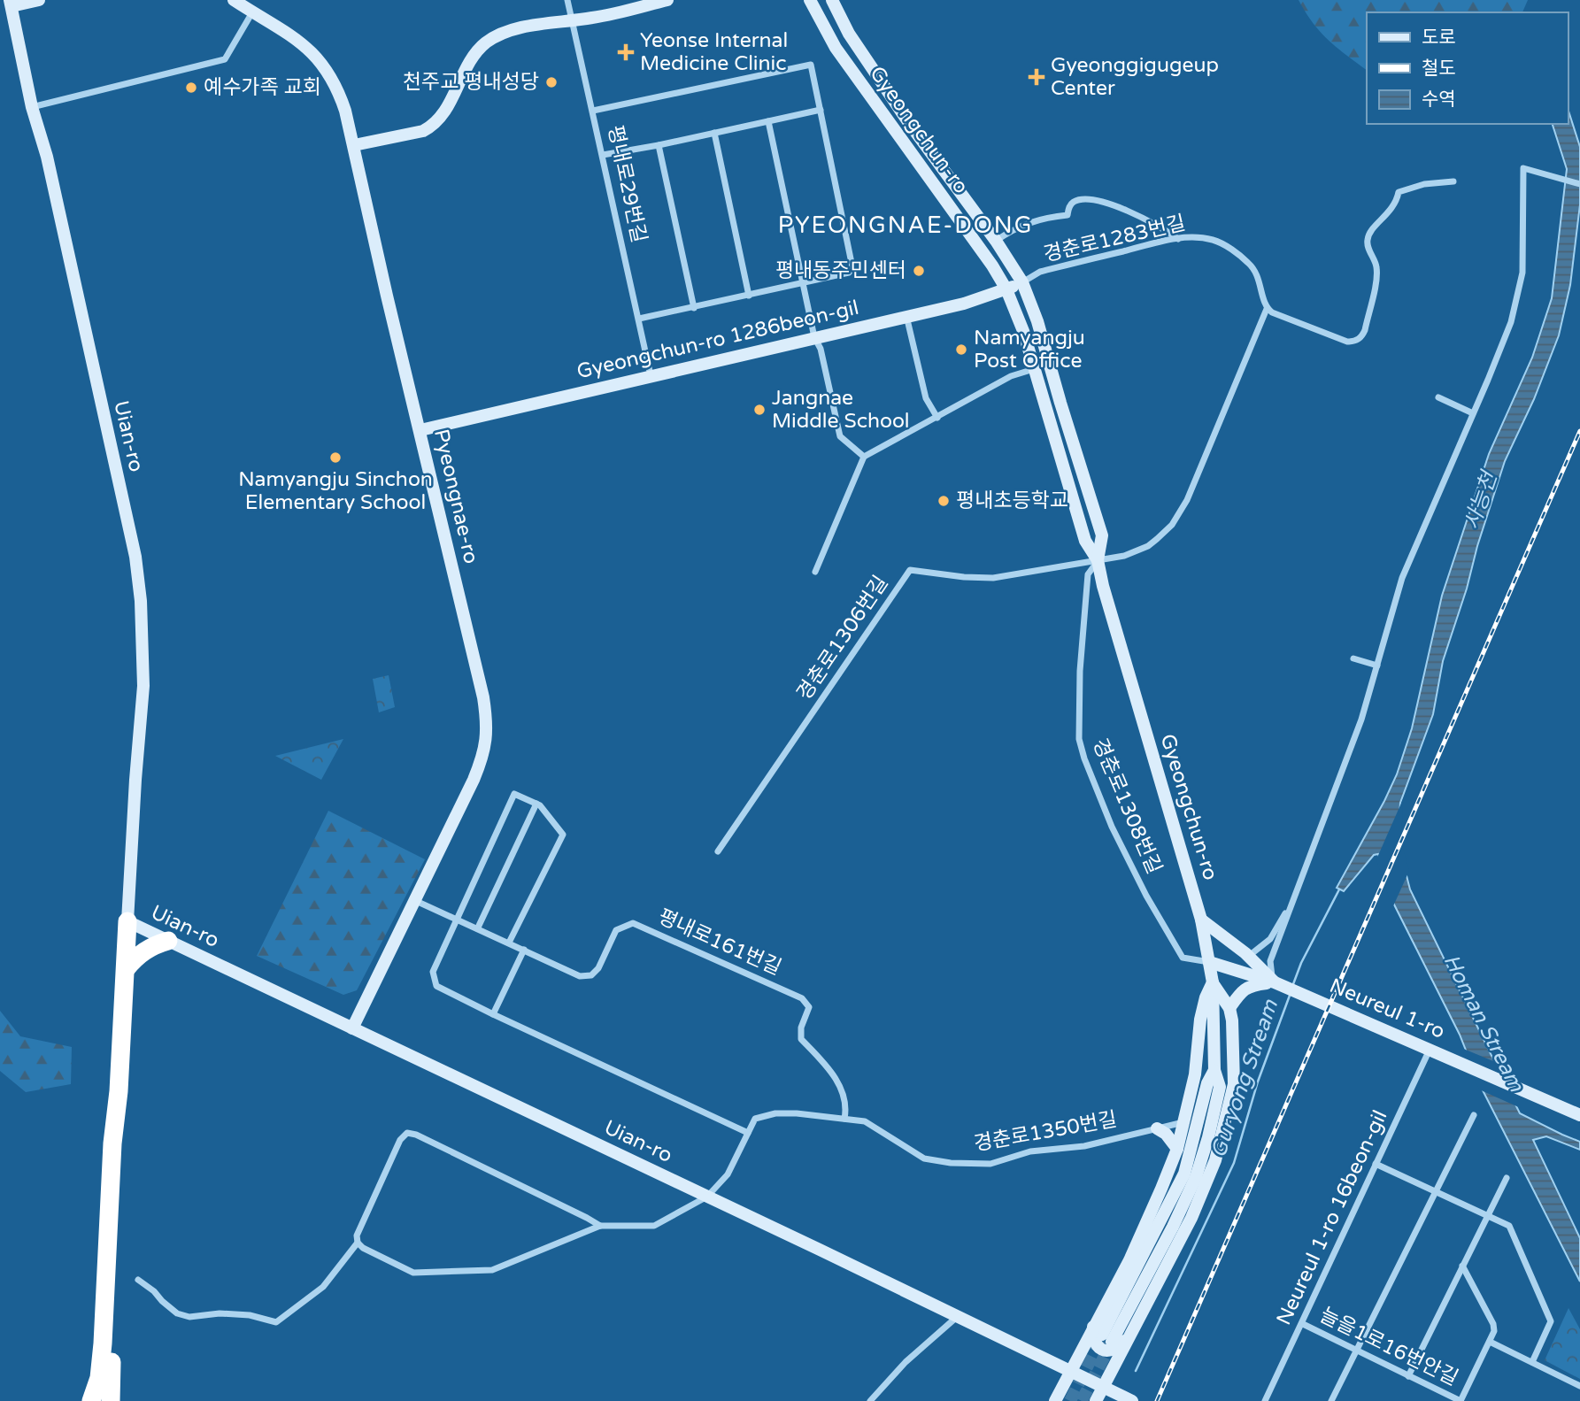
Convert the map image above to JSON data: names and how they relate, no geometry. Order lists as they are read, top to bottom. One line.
{"streets":{"street":["Gyeongchun-ro","평내로29번길","경춘로1283번길","Gyeongchun-ro 1286beon-gil","Uian-ro","Pyeongnae-ro","경춘로1306번길","경춘로1308번길","평내로161번길","Neureul 1-ro","경춘로1350번길","Neureul 1-ro 16beon-gil","늘을1로16번안길"]},"crossings":[["Gyeongchun-ro","경춘로1283번길"],["Gyeongchun-ro","Gyeongchun-ro 1286beon-gil"],["Gyeongchun-ro","경춘로1306번길"],["Gyeongchun-ro","경춘로1308번길"],["Gyeongchun-ro","Neureul 1-ro"],["평내로29번길","Gyeongchun-ro 1286beon-gil"],["경춘로1283번길","Gyeongchun-ro 1286beon-gil"],["Gyeongchun-ro 1286beon-gil","Pyeongnae-ro"],["Uian-ro","Pyeongnae-ro"],["Uian-ro","경춘로1350번길"],["Pyeongnae-ro","평내로161번길"],["경춘로1306번길","경춘로1308번길"],["경춘로1308번길","Neureul 1-ro"],["평내로161번길","경춘로1350번길"],["Neureul 1-ro","Neureul 1-ro 16beon-gil"],["Neureul 1-ro 16beon-gil","늘을1로16번안길"]],"districts":["PYEONGNAE-DONG"],"water":["사능천","Homan Stream","Guryong Stream"],"places":{"health":["Yeonse Internal Medicine Clinic","Gyeonggigugeup Center"],"other":["천주교 평내성당","예수가족 교회","평내동주민센터","Namyangju Post Office","Jangnae Middle School","Namyangju Sinchon Elementary School","평내초등학교"]},"legend":["도로","철도","수역"]}
